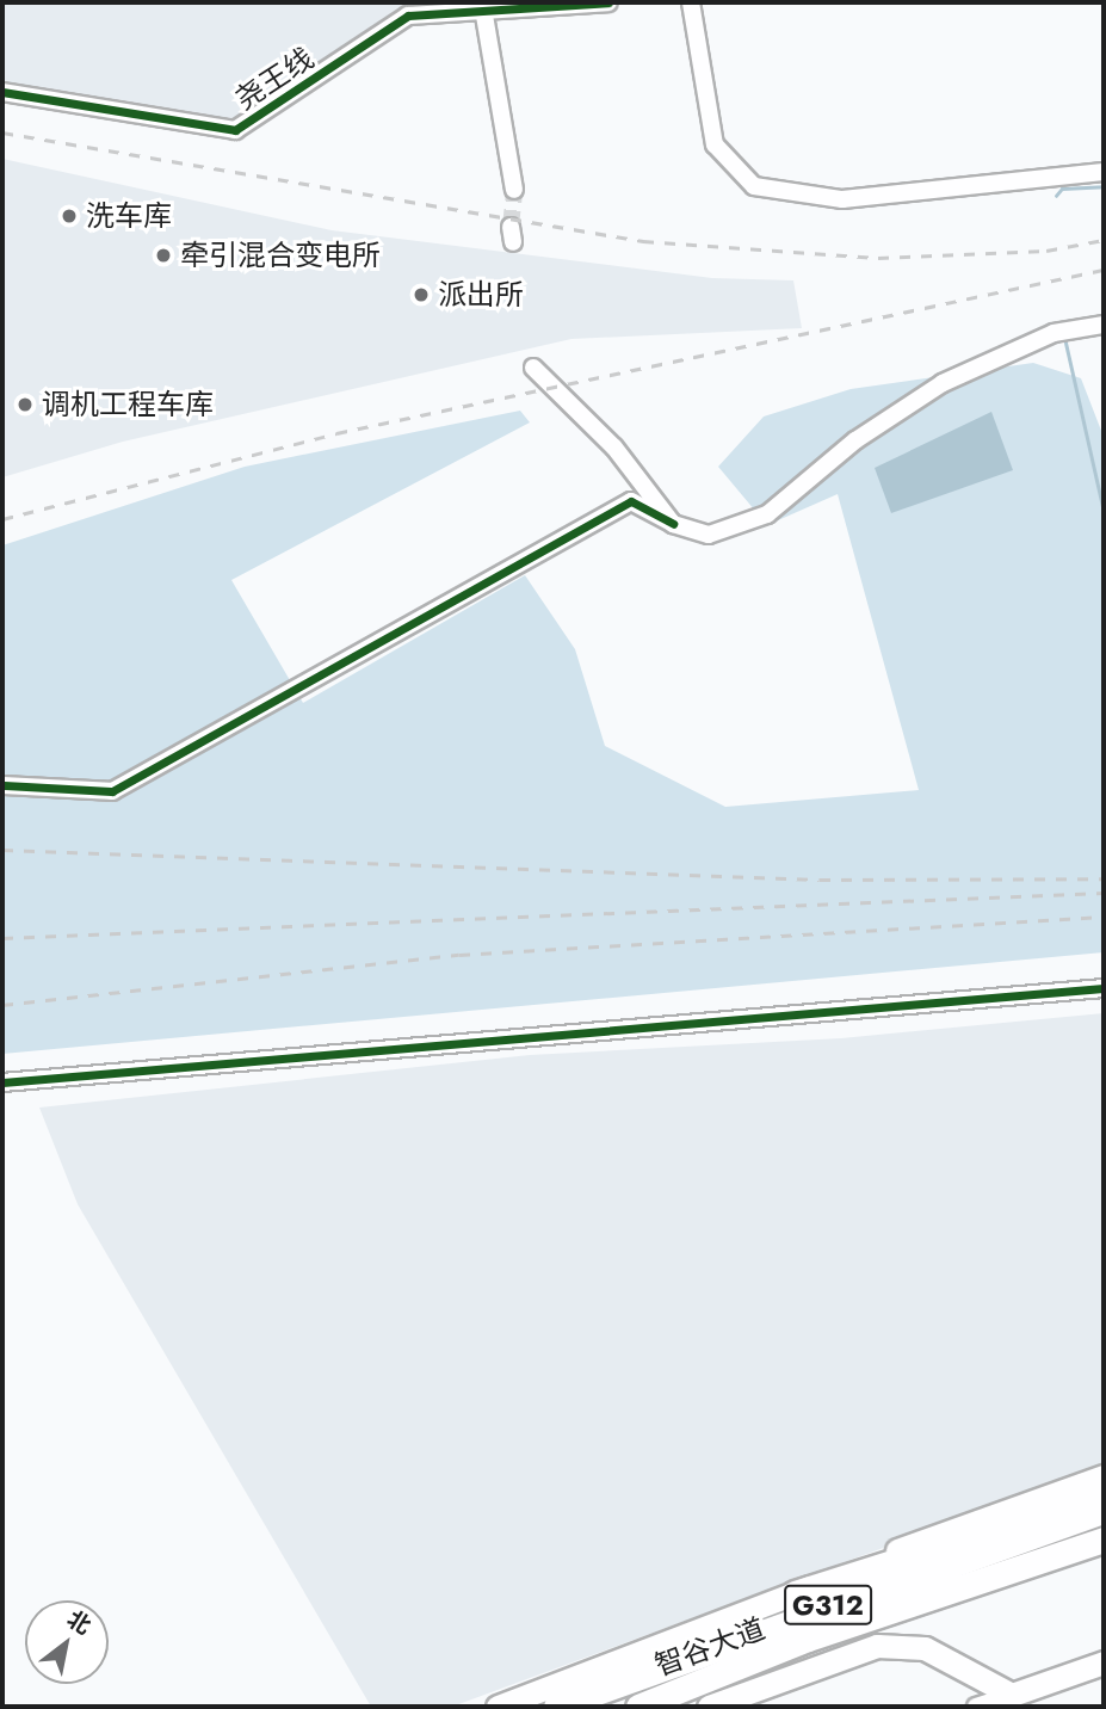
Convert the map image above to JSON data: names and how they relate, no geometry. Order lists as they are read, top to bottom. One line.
{"streets":{"highway":["G312","智谷大道"],"street":["尧王线"]},"places":["洗车库","牵引混合变电所","派出所","调机工程车库"],"north":"top right"}
